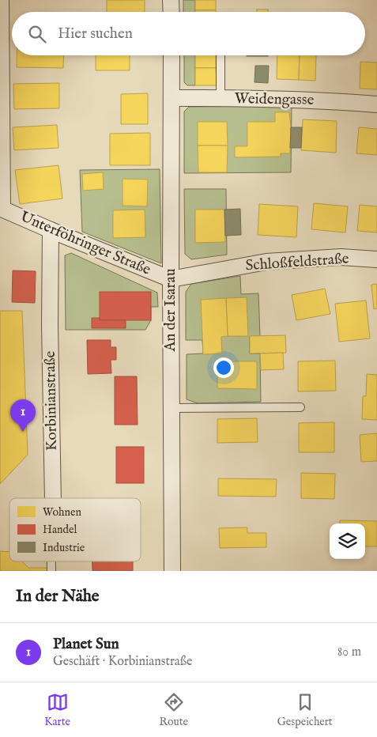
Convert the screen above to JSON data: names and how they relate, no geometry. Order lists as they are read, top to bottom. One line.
{"streets":{"street":["Weidengasse","Unterföhringer Straße","Schloßfeldstraße","An der Isarau","Korbinianstraße"]},"crossings":[["Weidengasse","An der Isarau"],["Unterföhringer Straße","Schloßfeldstraße"],["Unterföhringer Straße","An der Isarau"],["Unterföhringer Straße","Korbinianstraße"],["Schloßfeldstraße","An der Isarau"]],"legend":["Wohnen","Handel","Industrie"],"page":{"search":"Hier suchen","pins":"1","heading":"In der Nähe","list":[{"mark":"1","name":"Planet Sun","note":"Geschäft · Korbinianstraße","value":"80 m"}],"nav":["Karte","Route","Gespeichert"]}}
